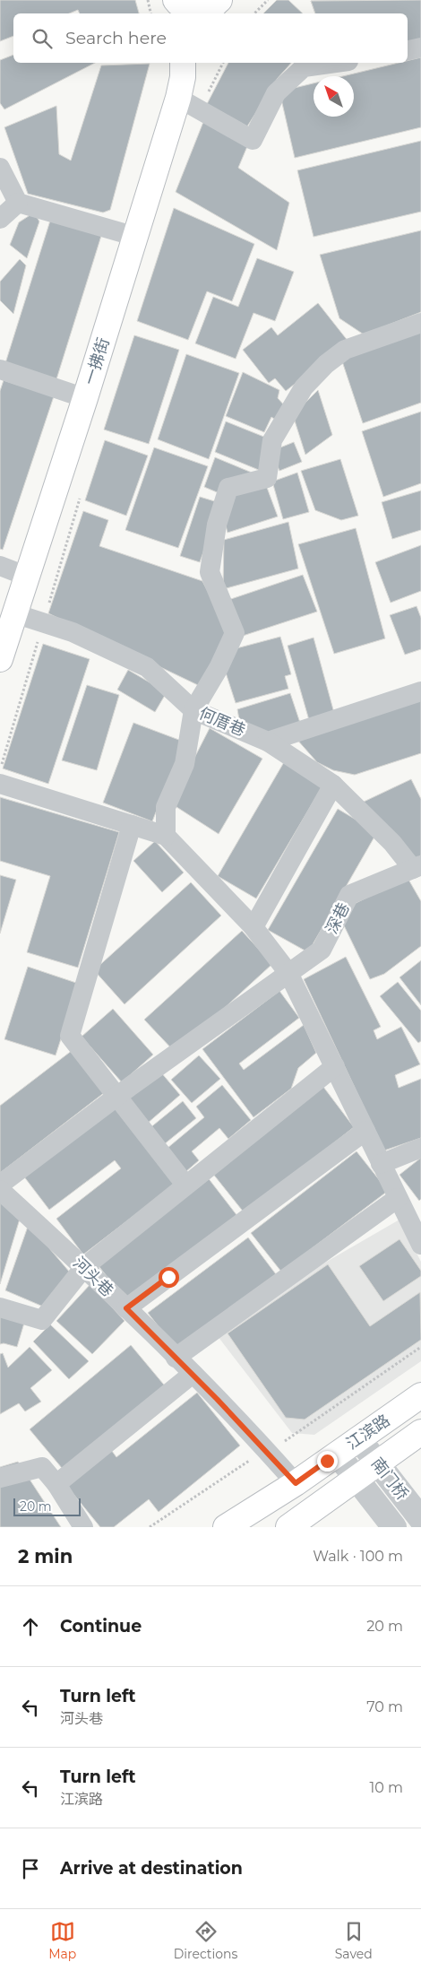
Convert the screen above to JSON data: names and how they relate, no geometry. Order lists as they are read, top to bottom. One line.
{"streets":{"main road":["一拂街","江滨路"],"street":["何厝巷","深巷","河头巷","南门桥"]},"crossings":[["一拂街","何厝巷"],["何厝巷","深巷"],["河头巷","江滨路"],["江滨路","南门桥"]],"scale_bar":"20 m","north":"top left","page":{"search":"Search here","scale":"20 m","heading":["2 min","Walk · 100 m"],"list":[["Continue","20 m"],["Turn left","河头巷","70 m"],["Turn left","江滨路","10 m"],"Arrive at destination"],"nav":["Map","Directions","Saved"]}}
